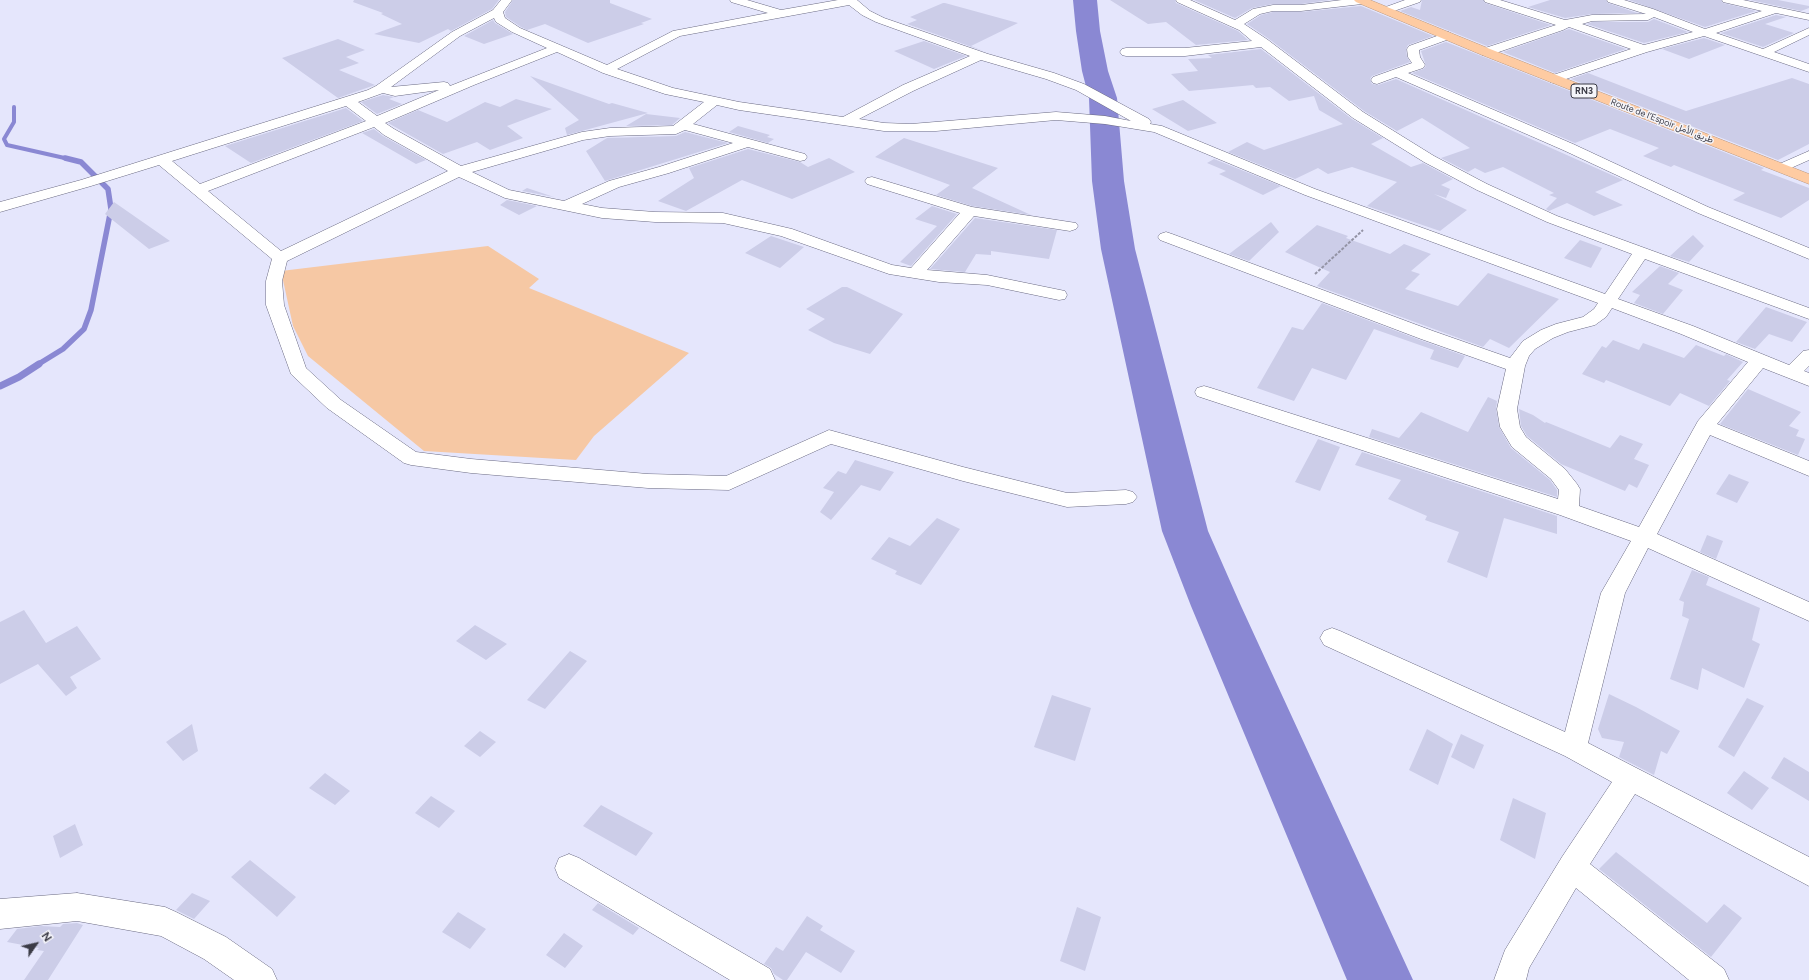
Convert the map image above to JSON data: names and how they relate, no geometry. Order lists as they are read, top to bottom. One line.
{"streets":{"highway":["RN3","Route de l’Espoir طريق الأمل"]},"north":"top right"}
